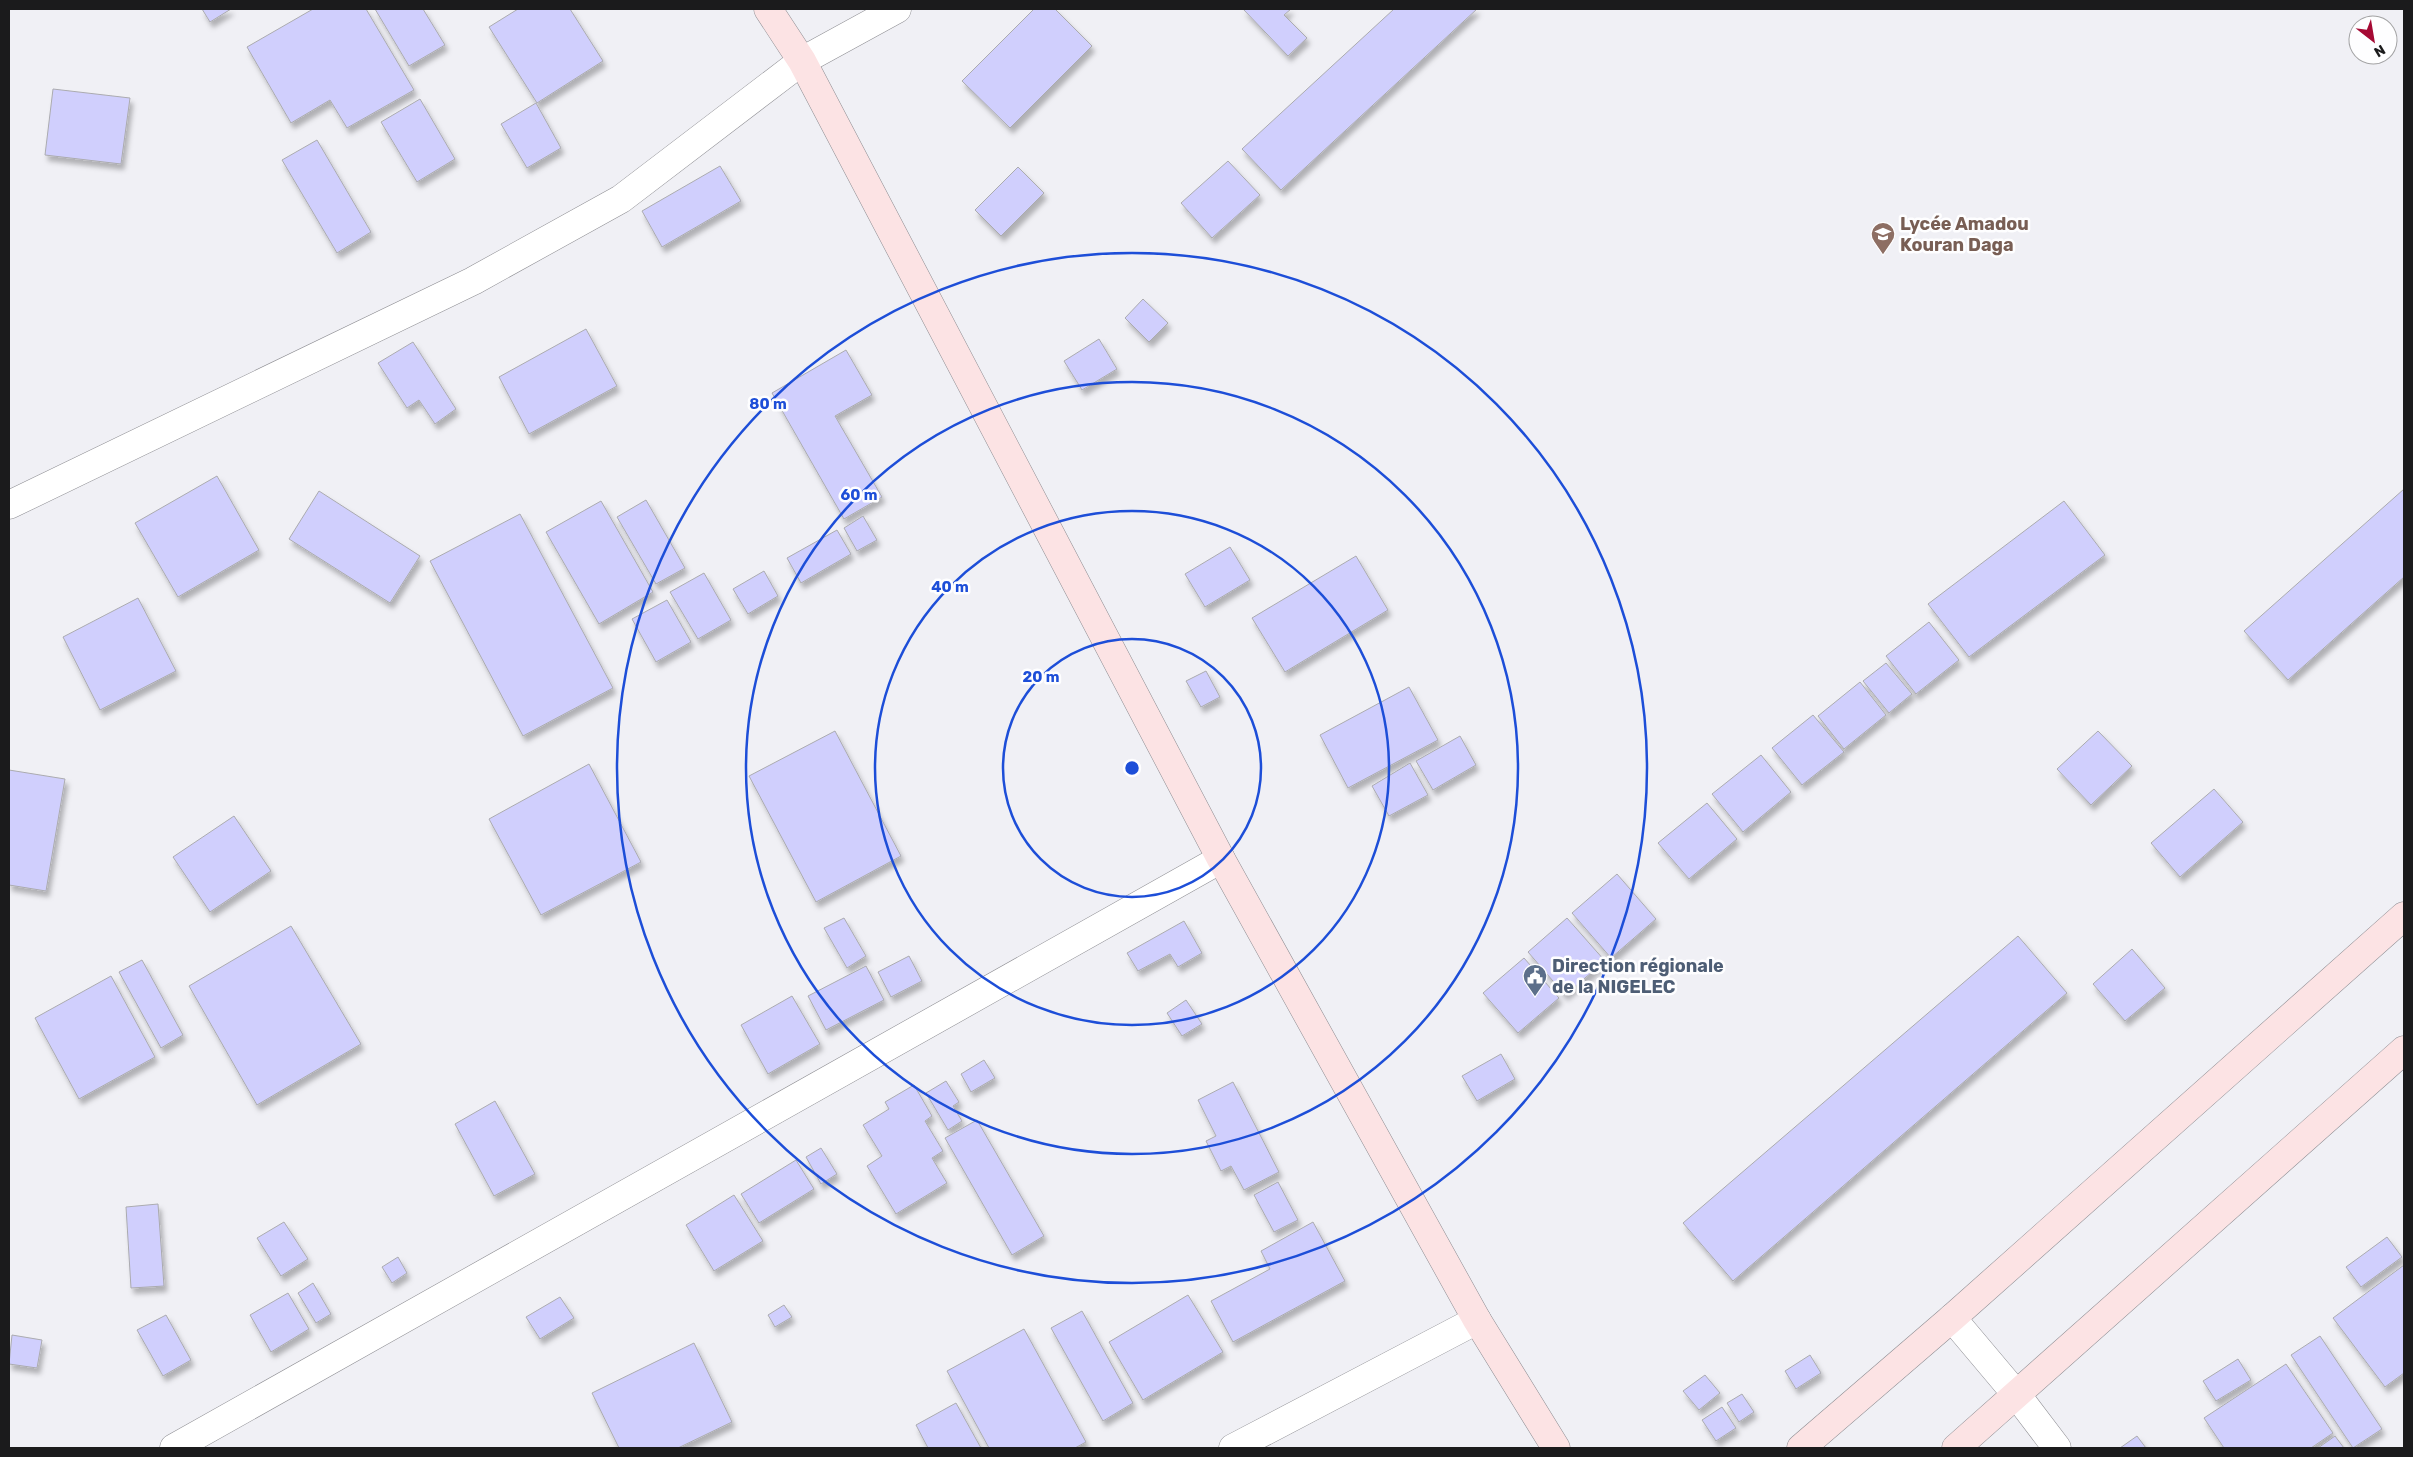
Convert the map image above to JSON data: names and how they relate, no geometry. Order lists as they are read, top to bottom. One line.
{"places":{"school or university":["Lycée Amadou Kouran Daga"],"public building":["Direction régionale de la NIGELEC"]},"north":"bottom right","rings":["80 m","60 m","40 m","20 m"]}
